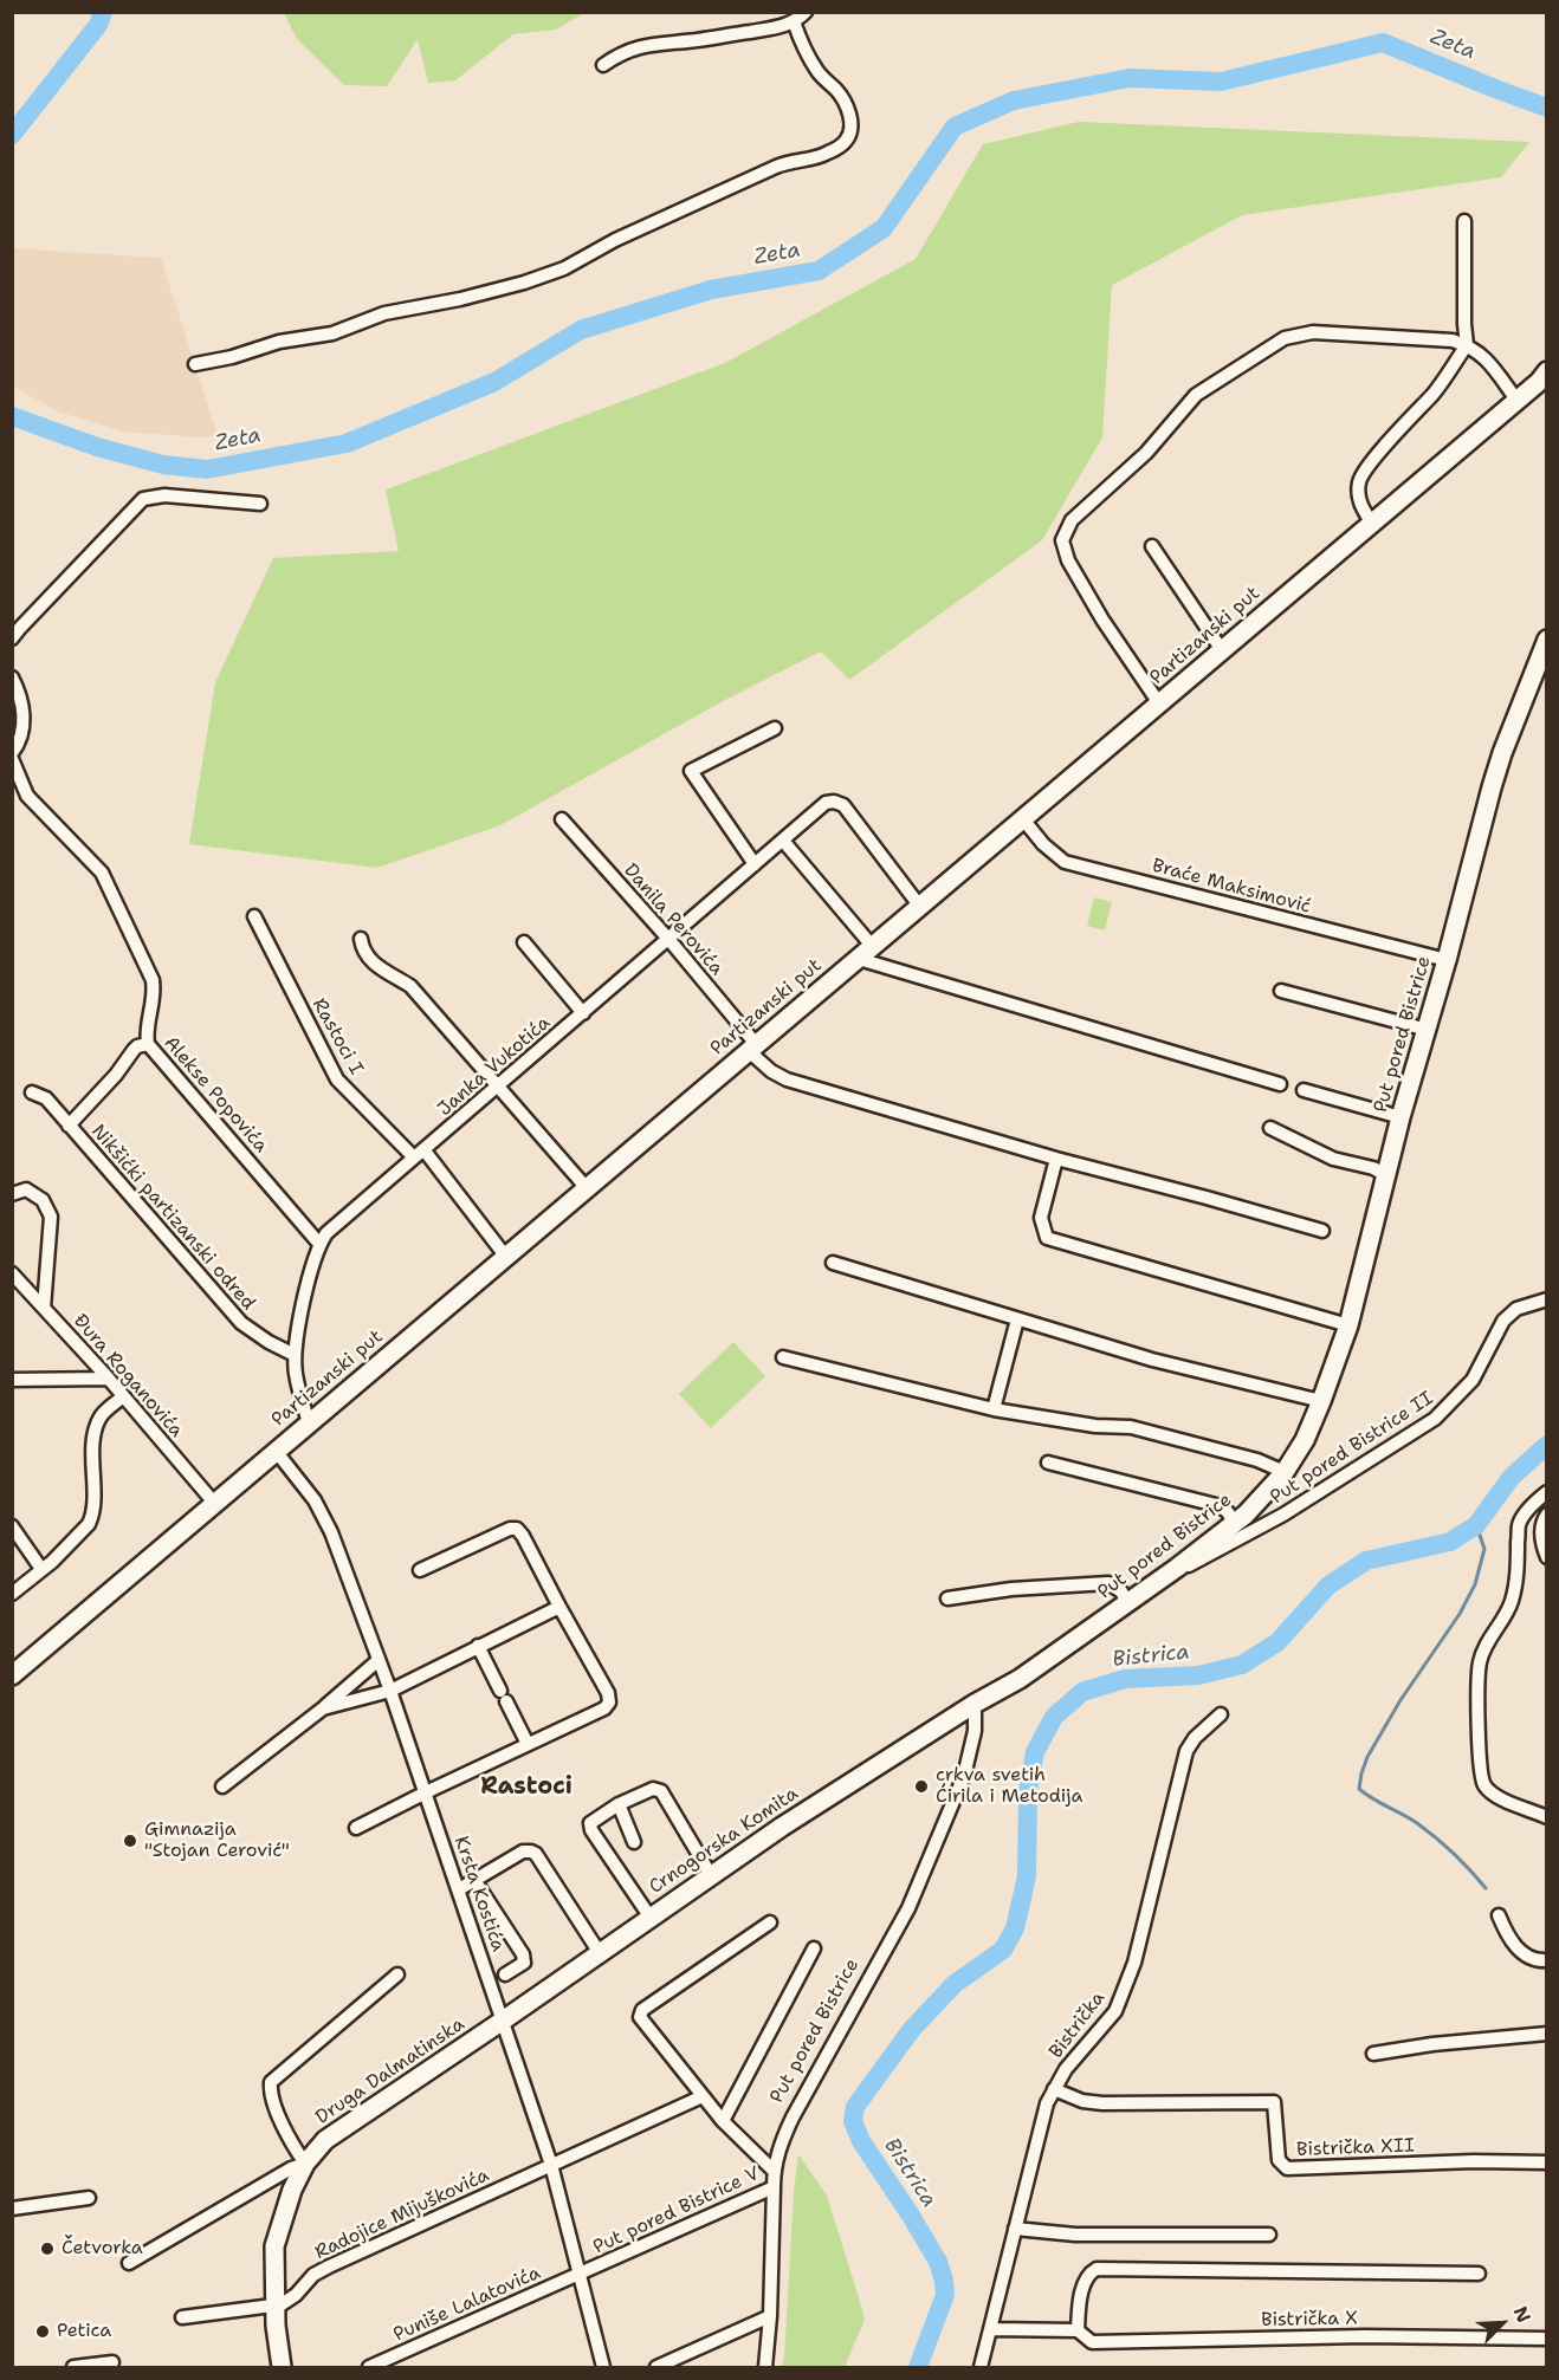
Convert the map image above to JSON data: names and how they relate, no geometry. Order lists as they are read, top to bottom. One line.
{"streets":{"street":["Partizanski put","Braće Maksimović","Danila Perovića","Put pored Bistrice","Rastoci I","Janka Vukotića","Alekse Popovića","Nikšićki partizanski odred","Đura Roganovića","Put pored Bistrice II","Crnogorska Komita","Krsta Kostića","Bistrička","Druga Dalmatinska","Bistrička XII","Put pored Bistrice V","Radojice Mijuškovića","Puniše Lalatovića","Bistrička X"]},"crossings":[["Partizanski put","Braće Maksimović"],["Partizanski put","Danila Perovića"],["Partizanski put","Rastoci I"],["Partizanski put","Janka Vukotića"],["Partizanski put","Đura Roganovića"],["Partizanski put","Krsta Kostića"],["Braće Maksimović","Put pored Bistrice"],["Danila Perovića","Janka Vukotića"],["Put pored Bistrice","Put pored Bistrice II"],["Put pored Bistrice","Crnogorska Komita"],["Put pored Bistrice","Put pored Bistrice V"],["Rastoci I","Janka Vukotića"],["Janka Vukotića","Alekse Popovića"],["Janka Vukotića","Nikšićki partizanski odred"],["Crnogorska Komita","Krsta Kostića"],["Crnogorska Komita","Druga Dalmatinska"],["Krsta Kostića","Druga Dalmatinska"],["Krsta Kostića","Put pored Bistrice V"],["Krsta Kostića","Radojice Mijuškovića"],["Krsta Kostića","Puniše Lalatovića"],["Bistrička","Bistrička XII"],["Bistrička","Bistrička X"],["Druga Dalmatinska","Radojice Mijuškovića"],["Put pored Bistrice V","Puniše Lalatovića"]],"districts":["Rastoci"],"water":["Zeta","Bistrica"],"places":["crkva svetih Ćirila i Metodija","Gimnazija \"Stojan Cerović\"","Četvorka","Petica"],"north":"top right"}
